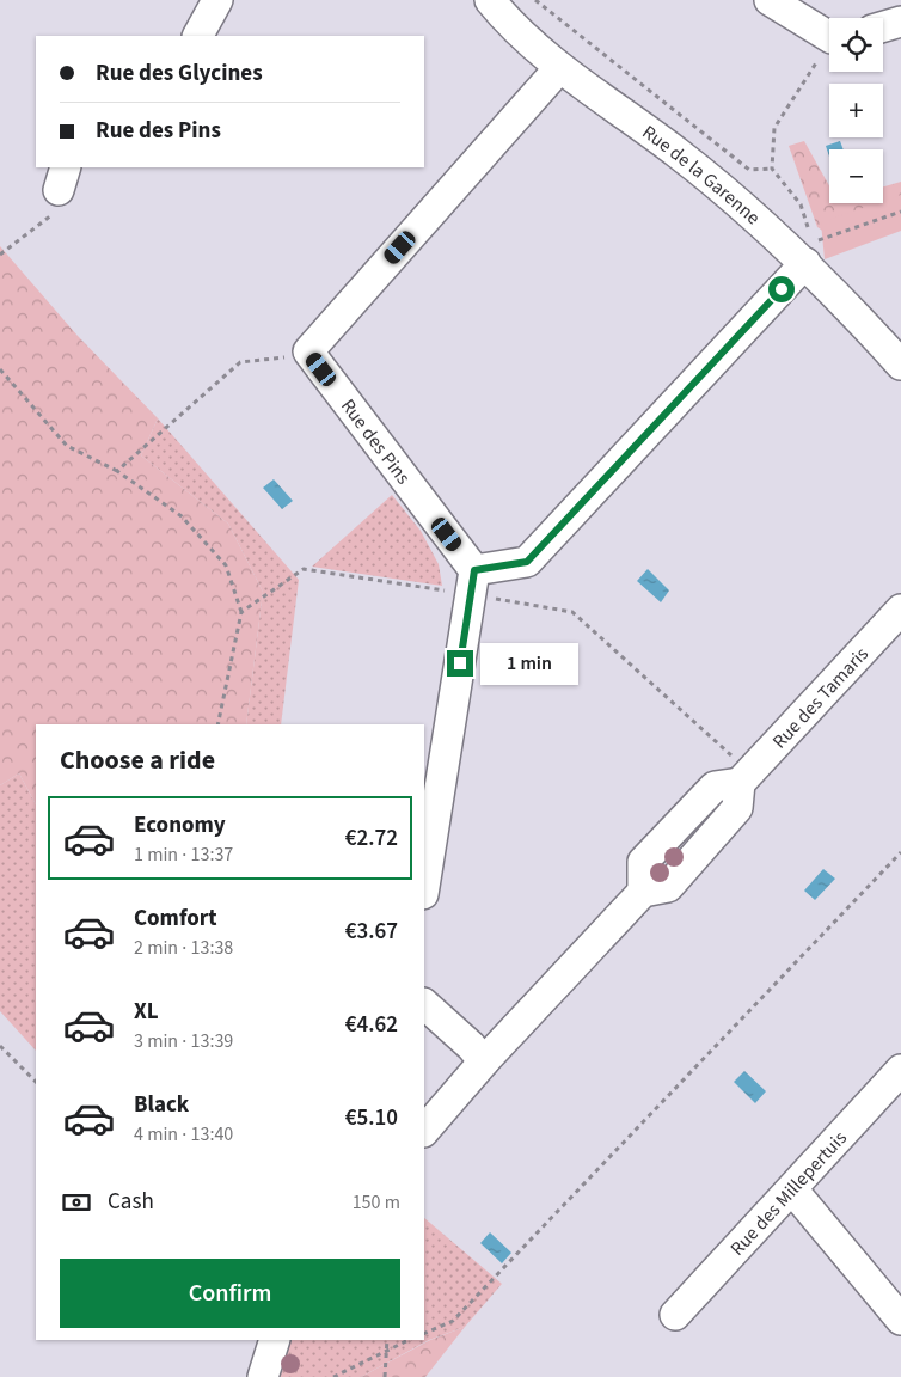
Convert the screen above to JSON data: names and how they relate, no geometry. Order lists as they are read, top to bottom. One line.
{"streets":{"street":["Rue de la Garenne","Rue des Pins","Rue des Tamaris","Rue des Millepertuis"]},"page":{"map_buttons":["+","−"],"banner":["Rue des Glycines","Rue des Pins"],"bubble":"1 min","heading":"Choose a ride","list":[{"name":"Economy","note":"1 min · 13:37","value":"€2.72"},{"name":"Comfort","note":"2 min · 13:38","value":"€3.67"},{"name":"XL","note":"3 min · 13:39","value":"€4.62"},{"name":"Black","note":"4 min · 13:40","value":"€5.10"}],"pay":["Cash","150 m"],"buttons":"Confirm"}}
